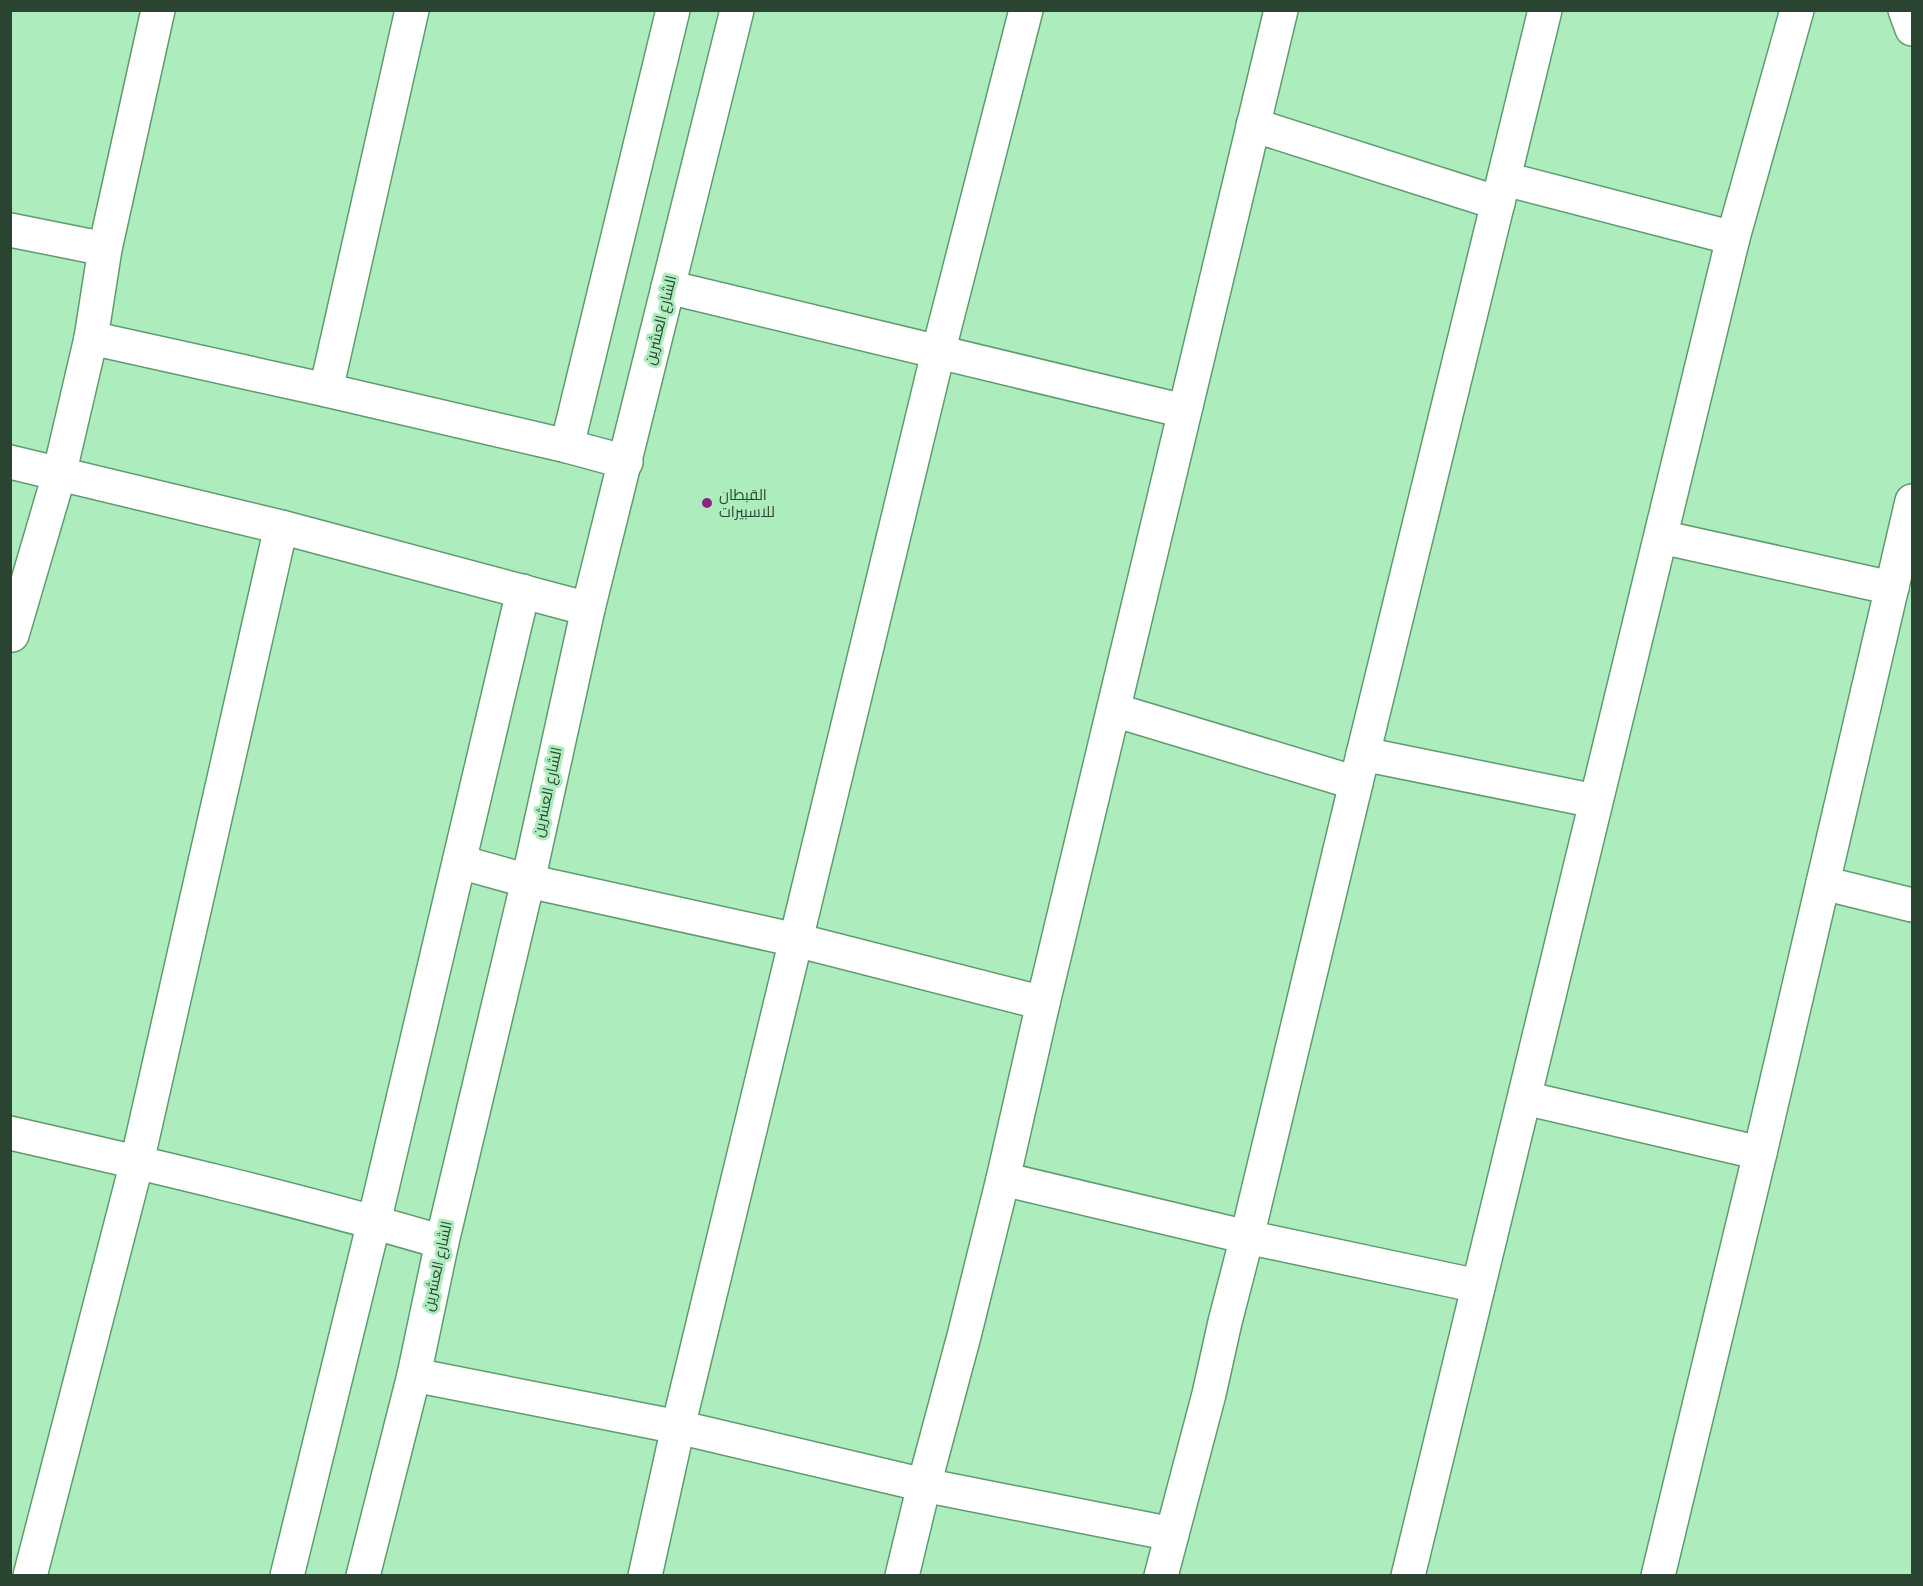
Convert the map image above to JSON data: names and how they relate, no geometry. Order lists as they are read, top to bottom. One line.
{"streets":{"street":["الشارع العشرين"]},"places":["القبطان للاسبيرات"]}
